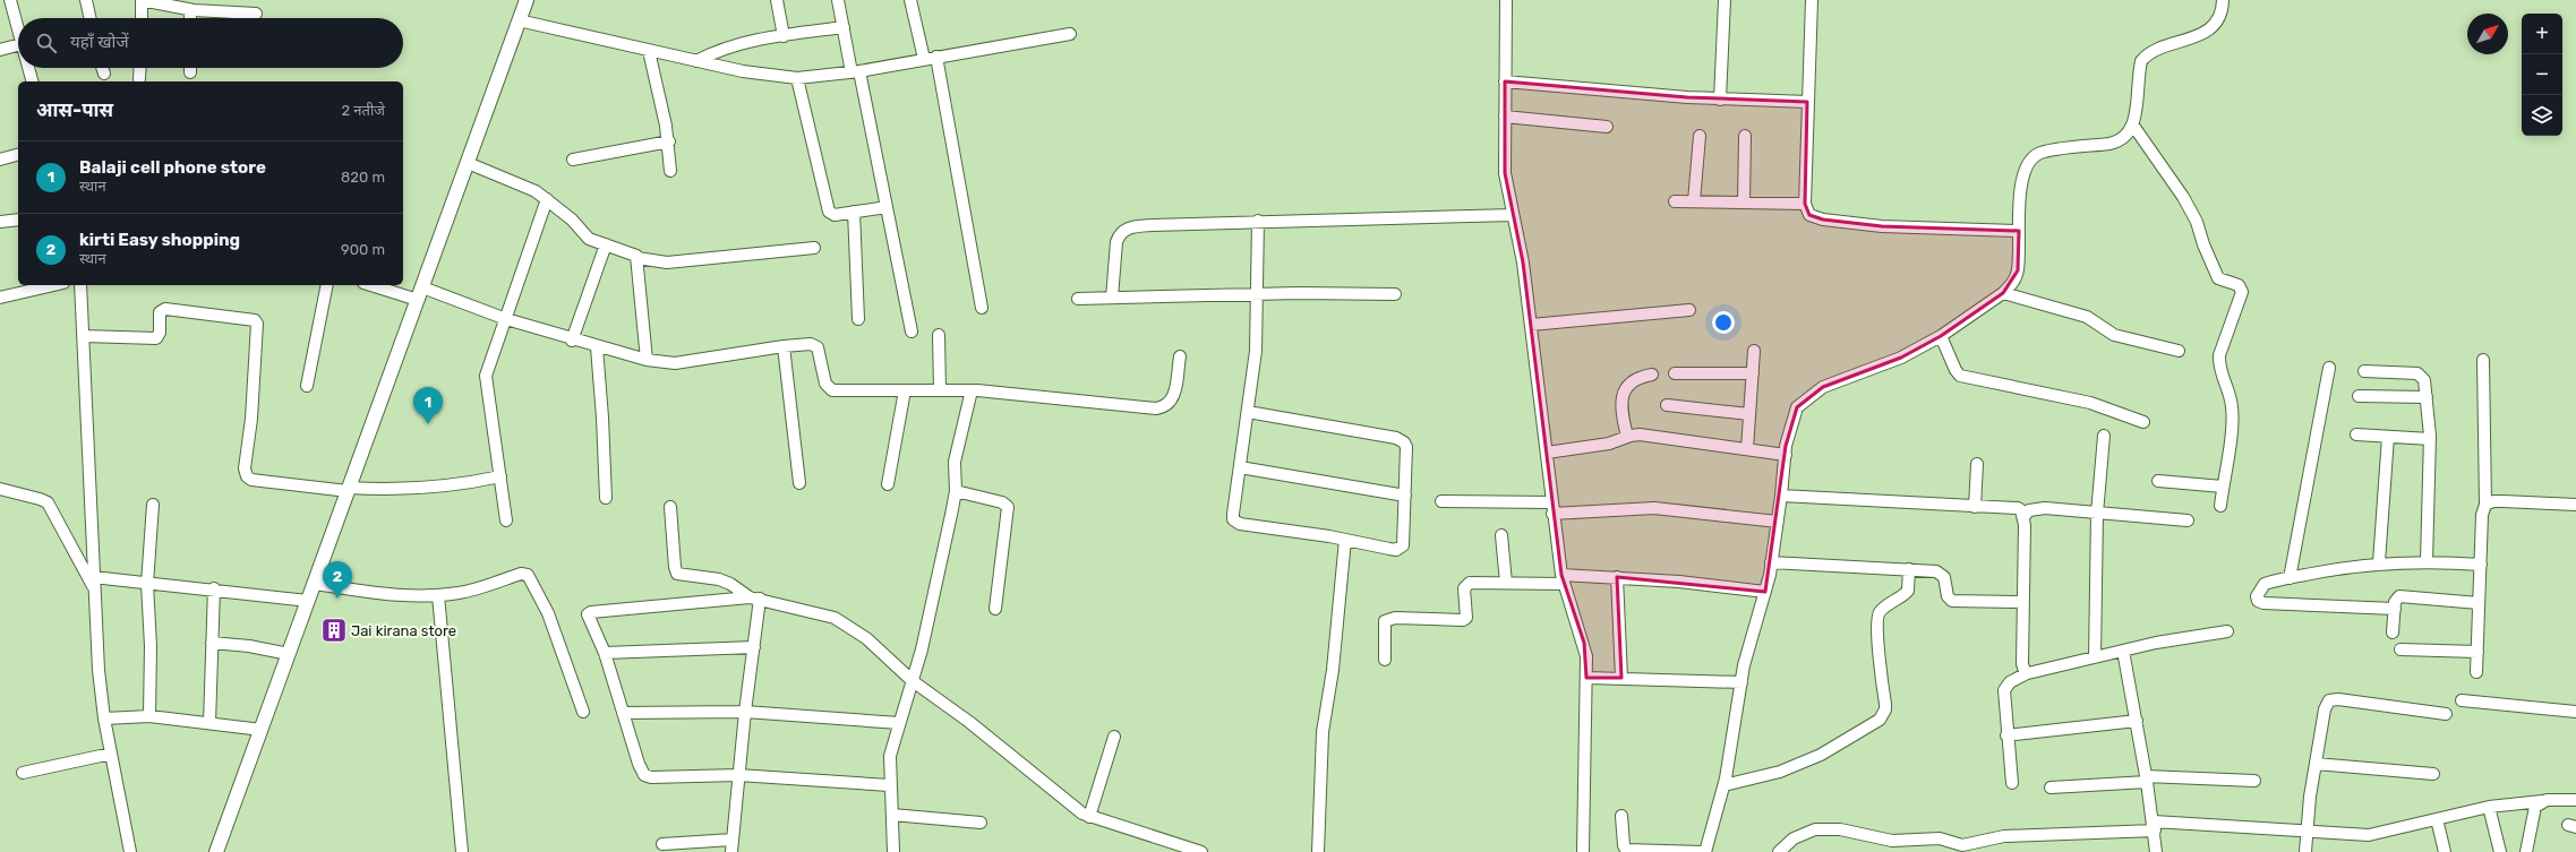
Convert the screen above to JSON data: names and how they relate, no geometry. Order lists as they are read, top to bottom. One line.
{"places":{"building":["Jai kirana store"]},"north":"top right","page":{"map_buttons":["+","−"],"search":"यहाँ खोजें","heading":["आस-पास","2 नतीजे"],"list":[{"mark":"1","name":"Balaji cell phone store","note":"स्थान","value":"820 m"},{"mark":"2","name":"kirti Easy shopping","note":"स्थान","value":"900 m"}],"pins":["1","2"]}}
